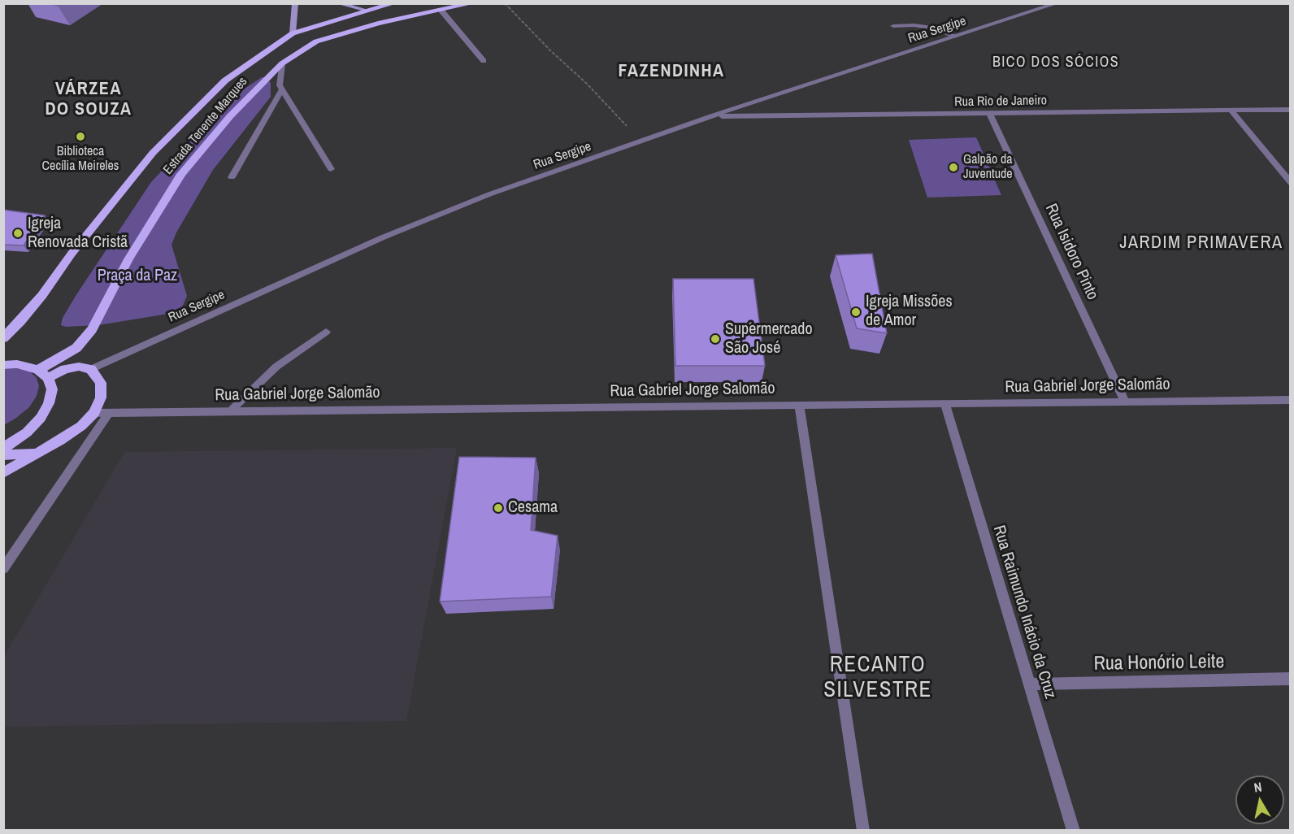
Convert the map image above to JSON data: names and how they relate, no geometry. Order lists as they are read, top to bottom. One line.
{"streets":{"main road":["Estrada Tenente Marques"],"street":["Rua Sergipe","Rua Rio de Janeiro","Rua Isidoro Pinto","Rua Gabriel Jorge Salomão","Rua Raimundo Inácio da Cruz","Rua Honório Leite"]},"crossings":[["Rua Sergipe","Rua Rio de Janeiro"],["Rua Rio de Janeiro","Rua Isidoro Pinto"],["Rua Isidoro Pinto","Rua Gabriel Jorge Salomão"],["Rua Gabriel Jorge Salomão","Rua Raimundo Inácio da Cruz"],["Rua Raimundo Inácio da Cruz","Rua Honório Leite"]],"districts":["BICO DOS SÓCIOS","FAZENDINHA","VÁRZEA DO SOUZA","JARDIM PRIMAVERA","RECANTO SILVESTRE"],"parks":["Praça da Paz"],"places":["Biblioteca Cecília Meireles","Galpão da Juventude","Igreja Renovada Cristã","Igreja Missões de Amor","Suṕermercado São José","Cesama"],"north":"top"}
